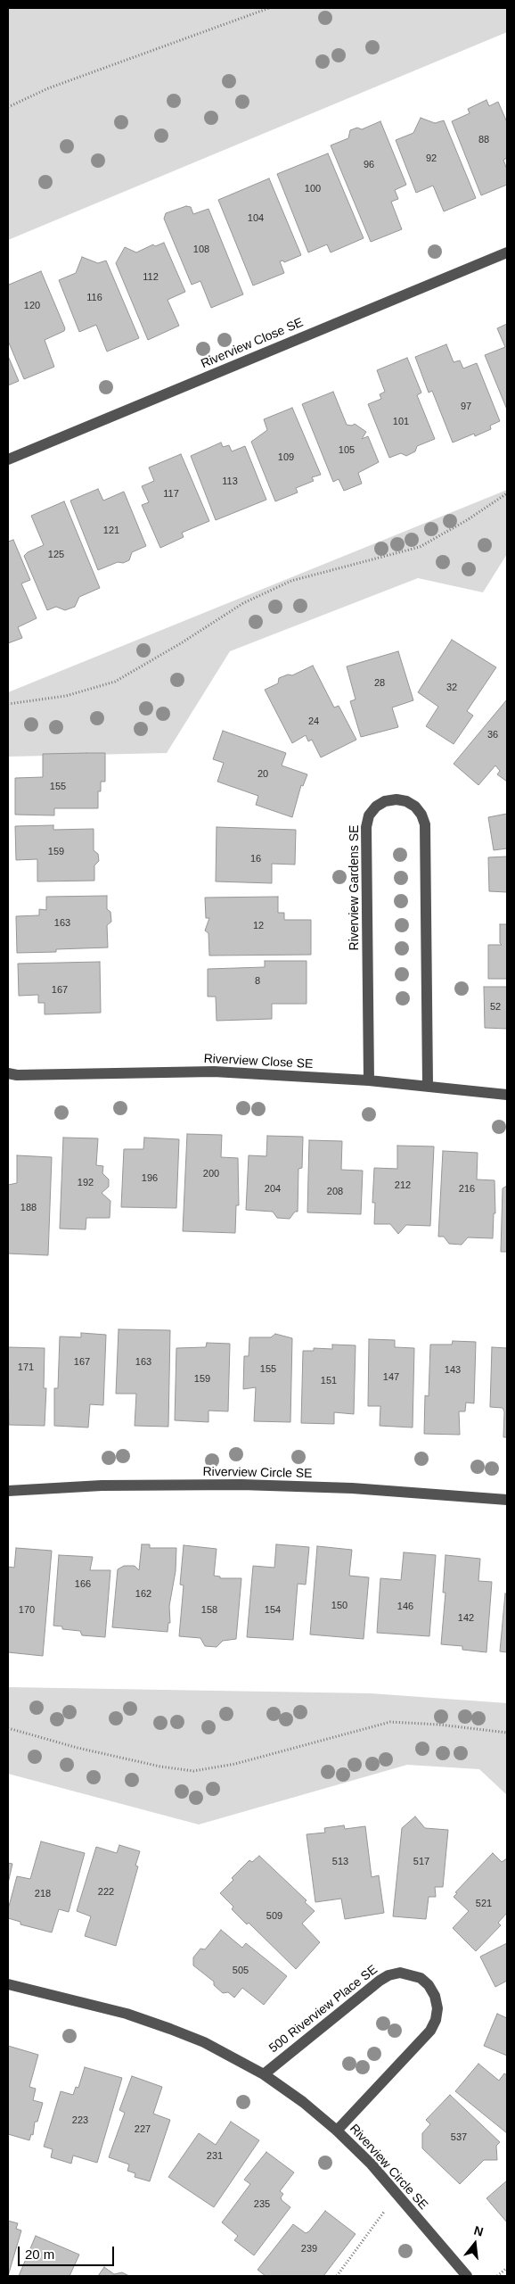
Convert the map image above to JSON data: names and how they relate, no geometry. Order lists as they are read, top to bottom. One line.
{"streets":{"street":["Riverview Close SE","Riverview Gardens SE","Riverview Circle SE","500 Riverview Place SE"]},"crossings":[["Riverview Close SE","Riverview Gardens SE"],["Riverview Circle SE","500 Riverview Place SE"]],"house_numbers":["88","92","96","100","104","108","112","116","120","97","101","105","109","113","117","121","125","28","32","24","36","20","155","159","16","163","12","8","167","52","200","196","192","212","204","216","208","188","167","163","171","155","143","147","159","151","166","162","150","146","170","158","154","142","513","517","222","218","521","509","505","223","227","537","231","235","239"],"scale_bar":"20 m","north":"top"}
